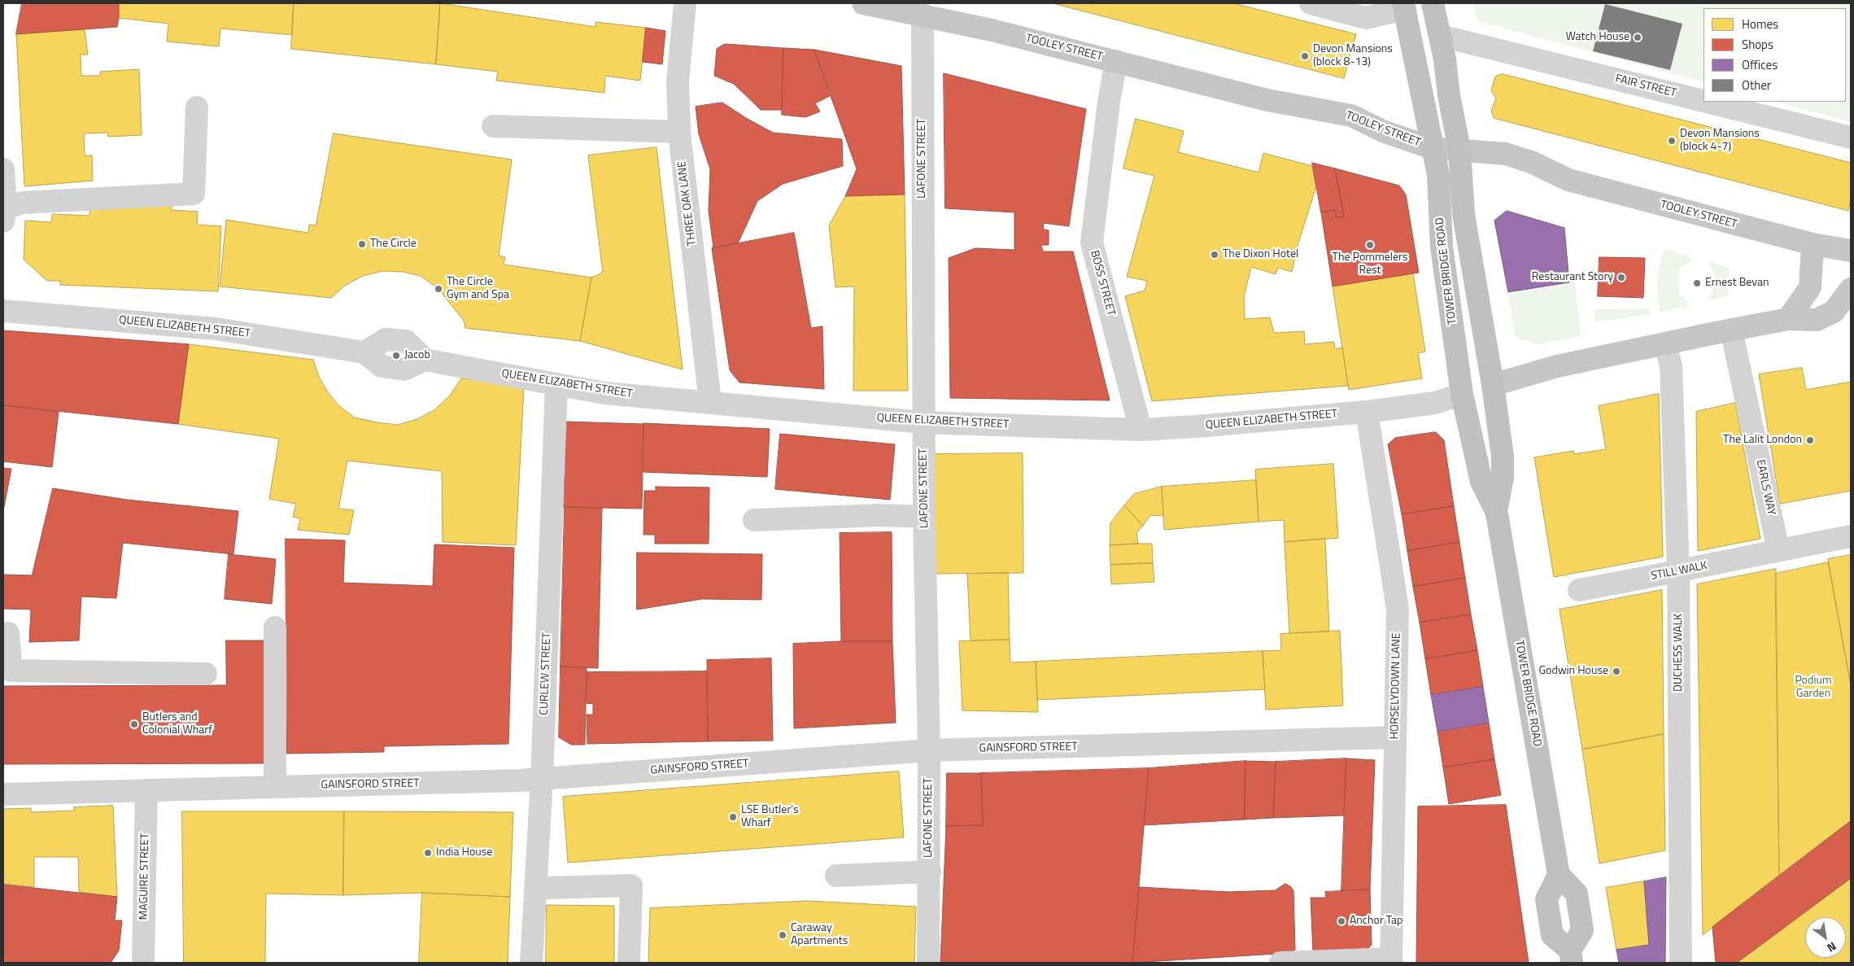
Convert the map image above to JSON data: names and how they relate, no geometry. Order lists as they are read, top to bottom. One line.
{"streets":{"highway":["TOWER BRIDGE ROAD"],"main road":["TOOLEY STREET"],"street":["FAIR STREET","LAFONE STREET","THREE OAK LANE","BOSS STREET","QUEEN ELIZABETH STREET","EARLS WAY","STILL WALK","DUCHESS WALK","CURLEW STREET","HORSELYDOWN LANE","GAINSFORD STREET","MAGUIRE STREET"]},"crossings":[["TOOLEY STREET","LAFONE STREET"],["TOOLEY STREET","TOWER BRIDGE ROAD"],["TOOLEY STREET","BOSS STREET"],["FAIR STREET","TOWER BRIDGE ROAD"],["LAFONE STREET","QUEEN ELIZABETH STREET"],["LAFONE STREET","GAINSFORD STREET"],["THREE OAK LANE","QUEEN ELIZABETH STREET"],["TOWER BRIDGE ROAD","QUEEN ELIZABETH STREET"],["BOSS STREET","QUEEN ELIZABETH STREET"],["QUEEN ELIZABETH STREET","CURLEW STREET"],["QUEEN ELIZABETH STREET","HORSELYDOWN LANE"],["EARLS WAY","STILL WALK"],["STILL WALK","DUCHESS WALK"],["CURLEW STREET","GAINSFORD STREET"],["HORSELYDOWN LANE","GAINSFORD STREET"],["GAINSFORD STREET","MAGUIRE STREET"]],"parks":["Podium Garden"],"places":["Watch House","Devon Mansions (block 8-13)","Devon Mansions (block 4-7)","The Circle","The Pommelers Rest","The Dixon Hotel","Restaurant Story","Ernest Bevan","The Circle Gym and Spa","Jacob","The Lalit London","Godwin House","Butlers and Colonial Wharf","LSE Butler's Wharf","India House","Anchor Tap","Caraway Apartments"],"legend":["Homes","Shops","Offices","Other"],"north":"bottom right"}
